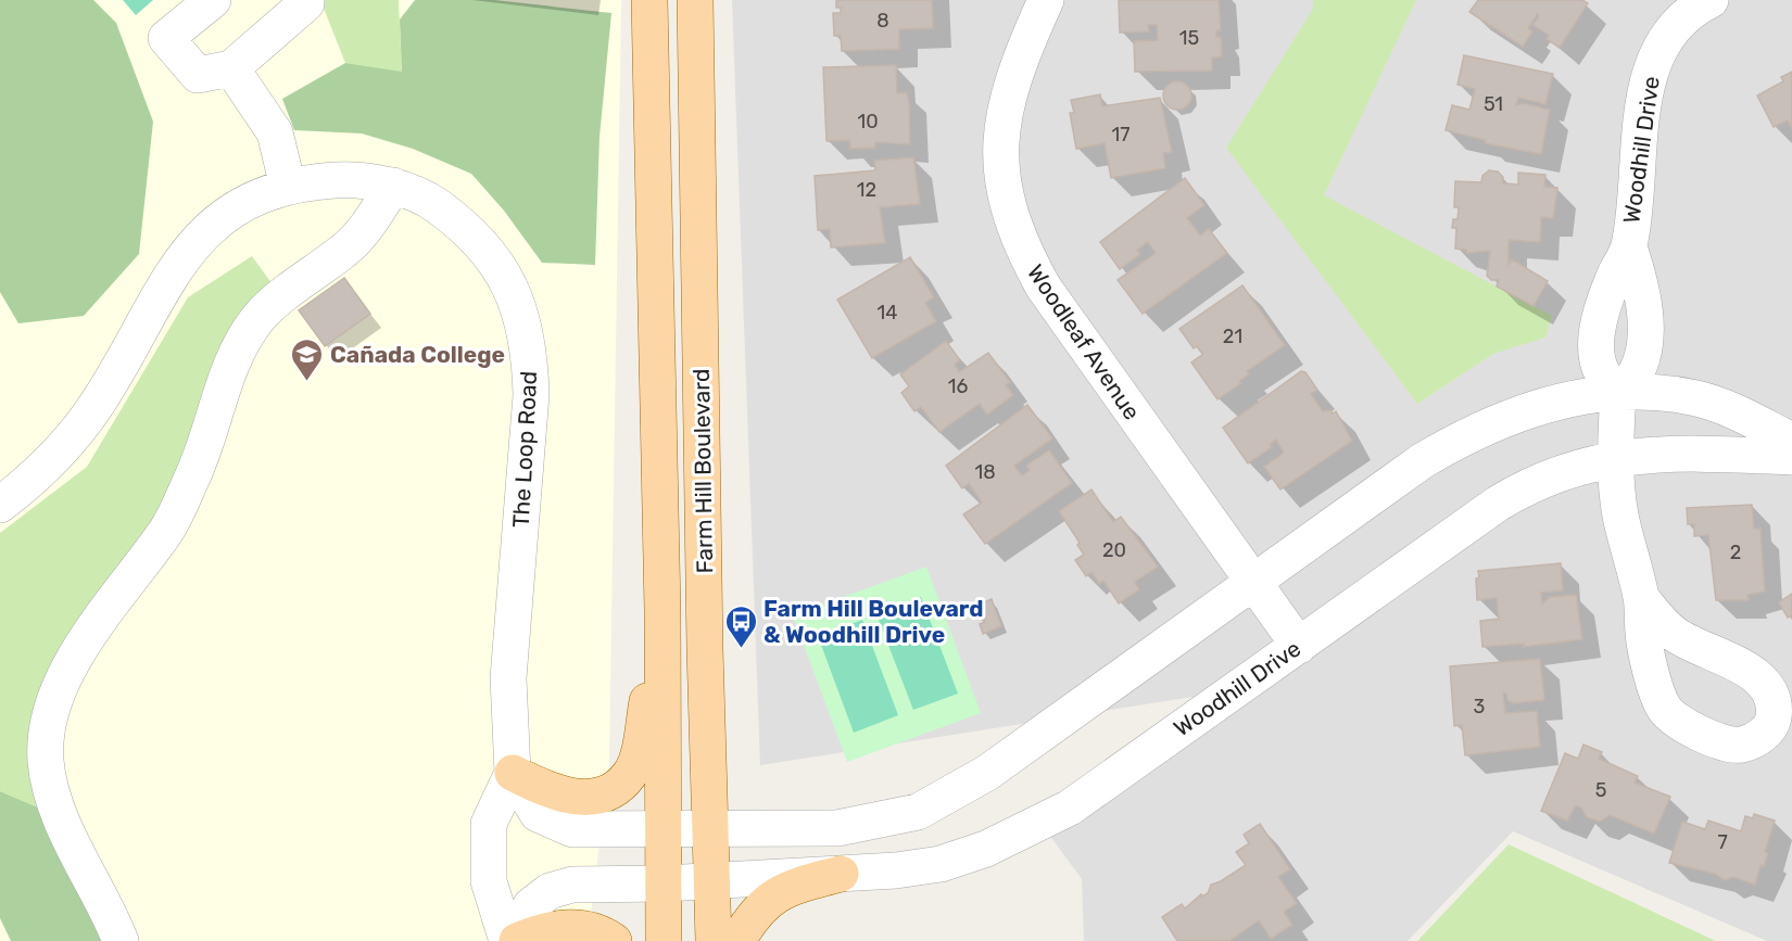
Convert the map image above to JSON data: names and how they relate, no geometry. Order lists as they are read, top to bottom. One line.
{"streets":{"main road":["Farm Hill Boulevard"],"street":["Woodhill Drive","Woodleaf Avenue","The Loop Road"]},"crossings":[["Woodhill Drive","Woodleaf Avenue"],["Woodhill Drive","Farm Hill Boulevard"]],"places":{"school or university":["Cañada College"],"bus stop":["Farm Hill Boulevard & Woodhill Drive"]},"house_numbers":["8","15","51","10","17","12","14","21","16","18","20","2","3","5","7"]}
